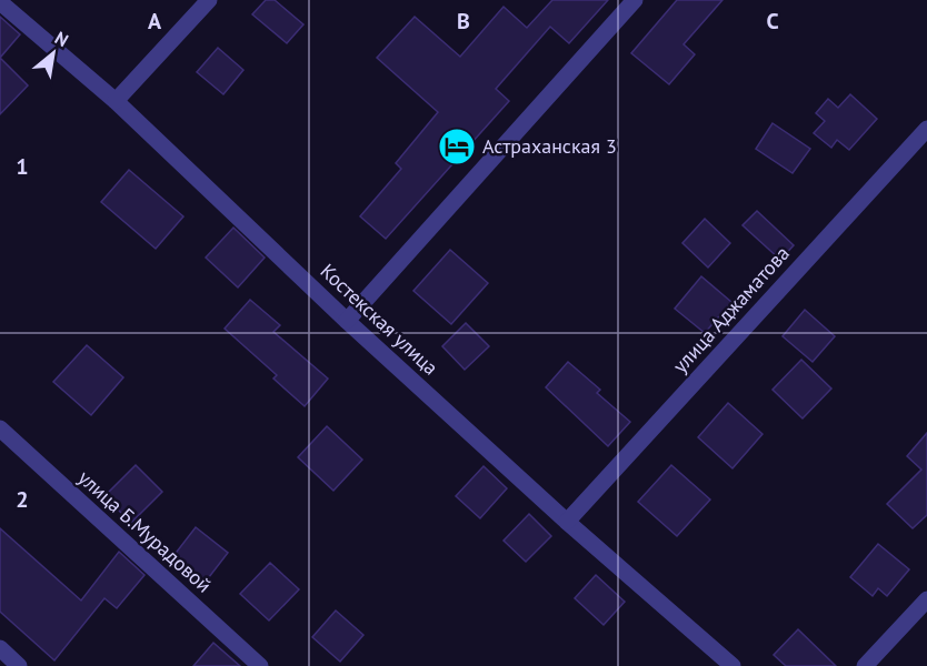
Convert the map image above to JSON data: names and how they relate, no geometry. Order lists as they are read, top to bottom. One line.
{"streets":{"street":["улица Аджаматова","Костекская улица","улица Б.Мурадовой"]},"crossings":[["улица Аджаматова","Костекская улица"]],"places":{"hotel":["Астраханская 3"]},"north":"top right","grid":{"columns":["A","B","C"],"rows":["1","2"]}}
